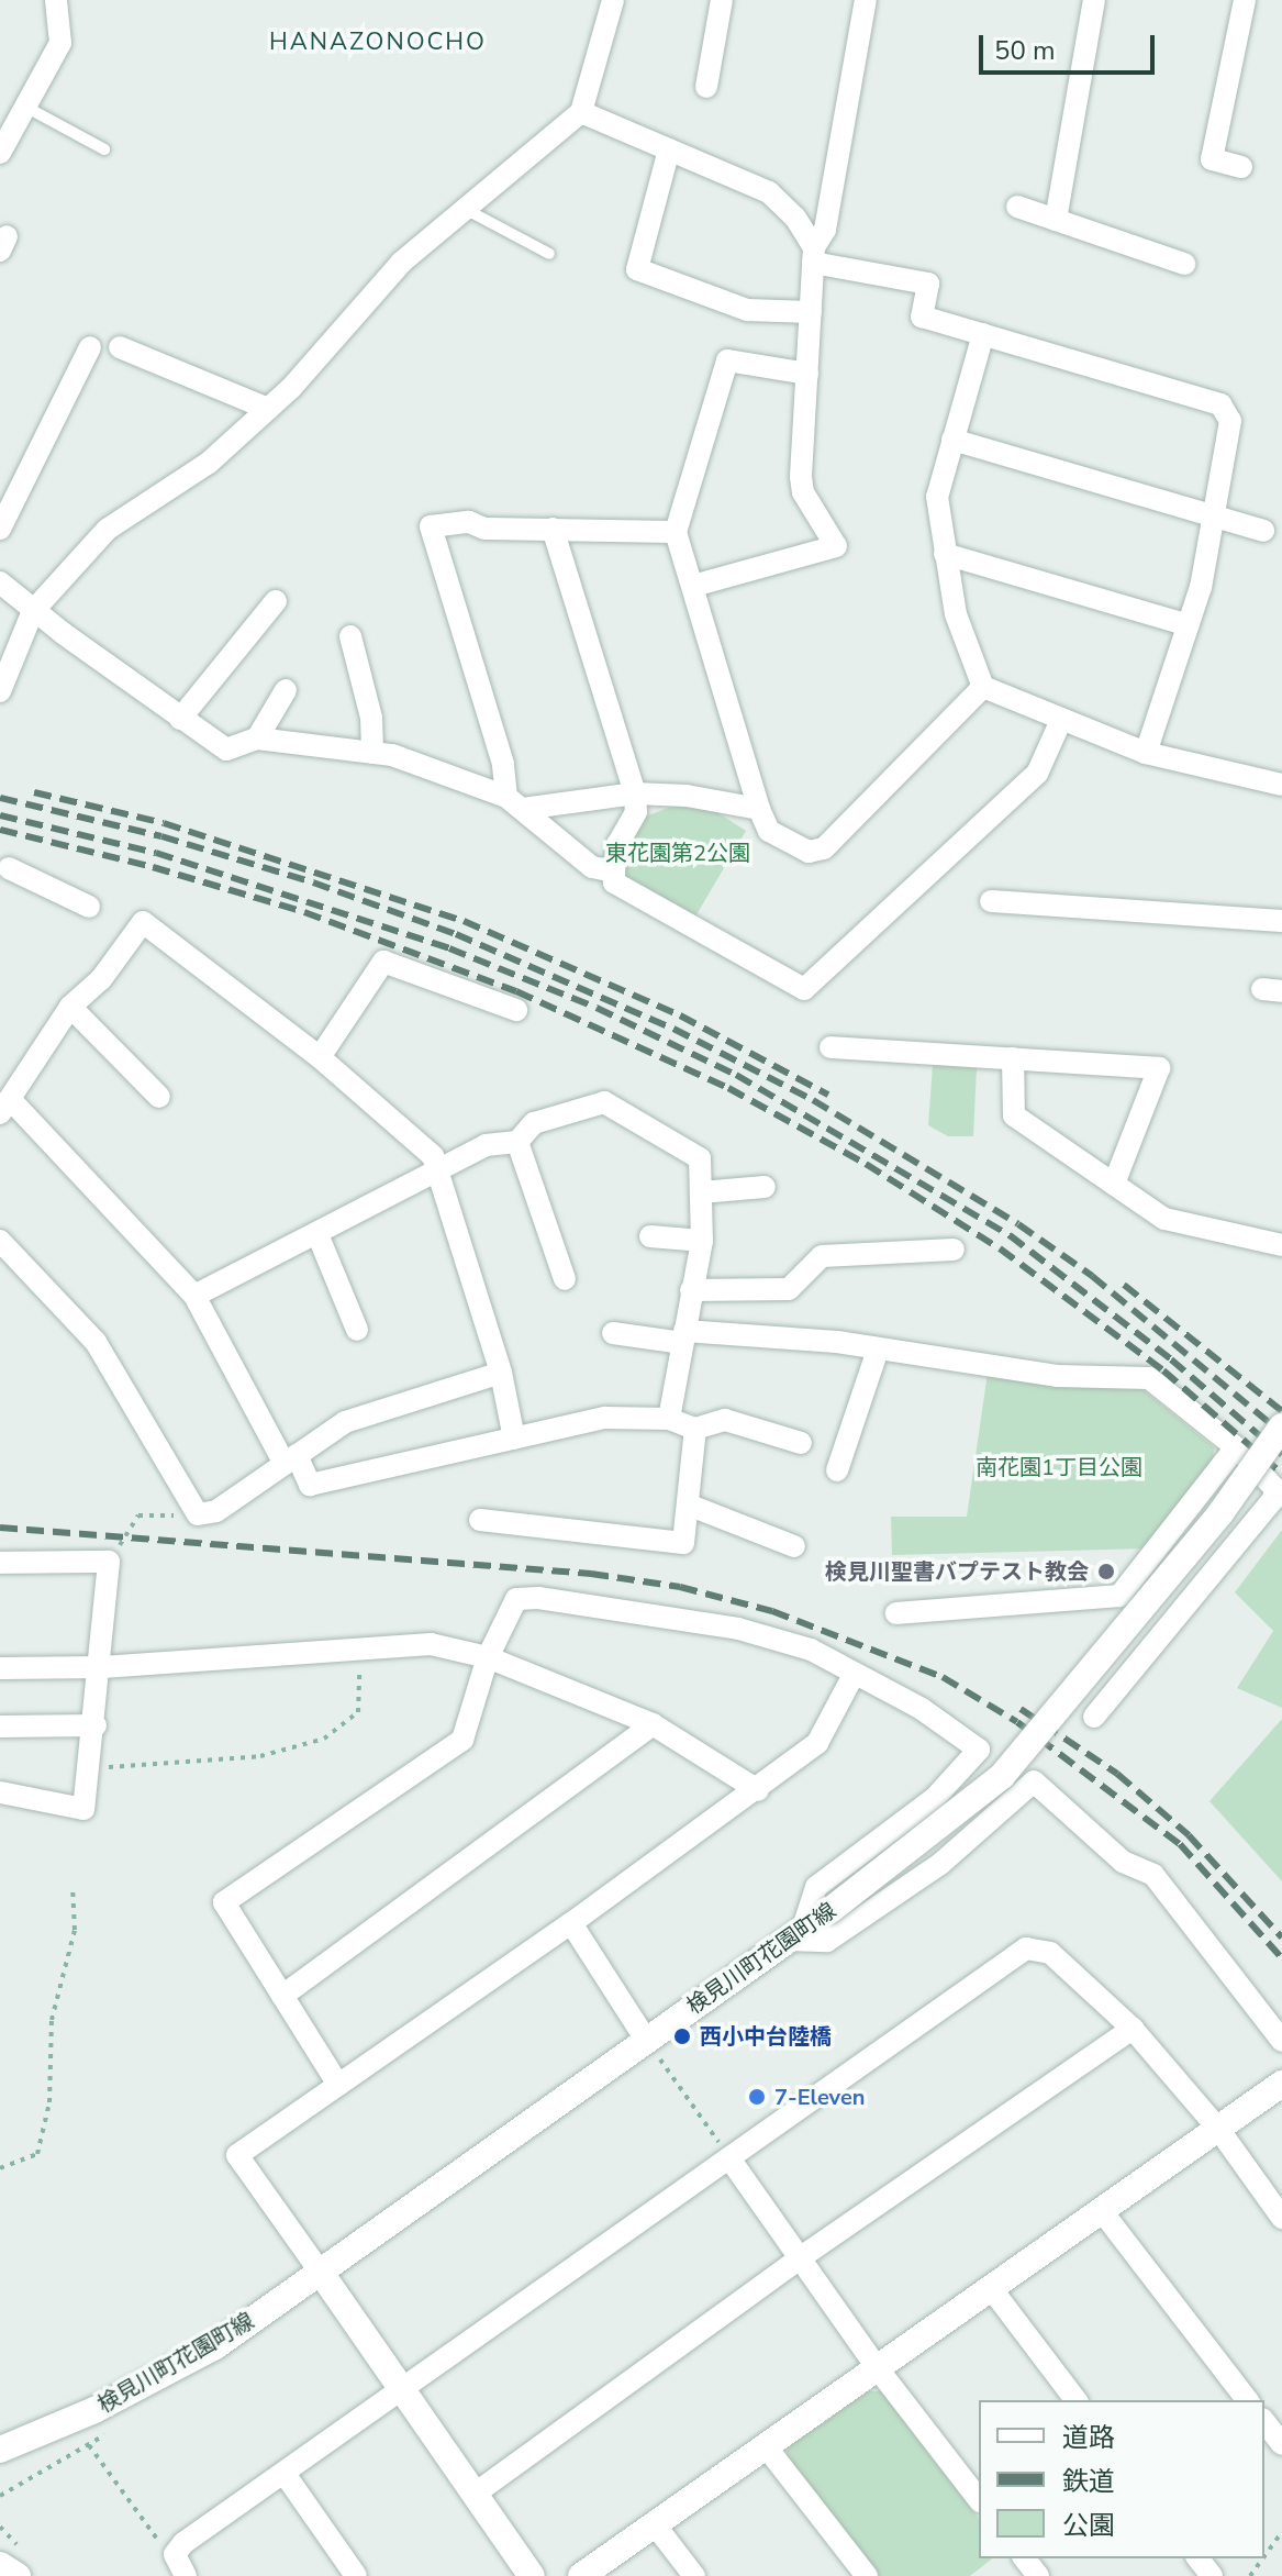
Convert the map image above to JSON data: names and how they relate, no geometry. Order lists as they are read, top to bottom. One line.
{"streets":{"street":["検見川町花園町線"]},"districts":["HANAZONOCHO"],"parks":["東花園第2公園","南花園1丁目公園"],"places":["検見川聖書バプテスト教会","西小中台陸橋","7-Eleven"],"legend":["道路","鉄道","公園"],"scale_bar":"50 m"}
